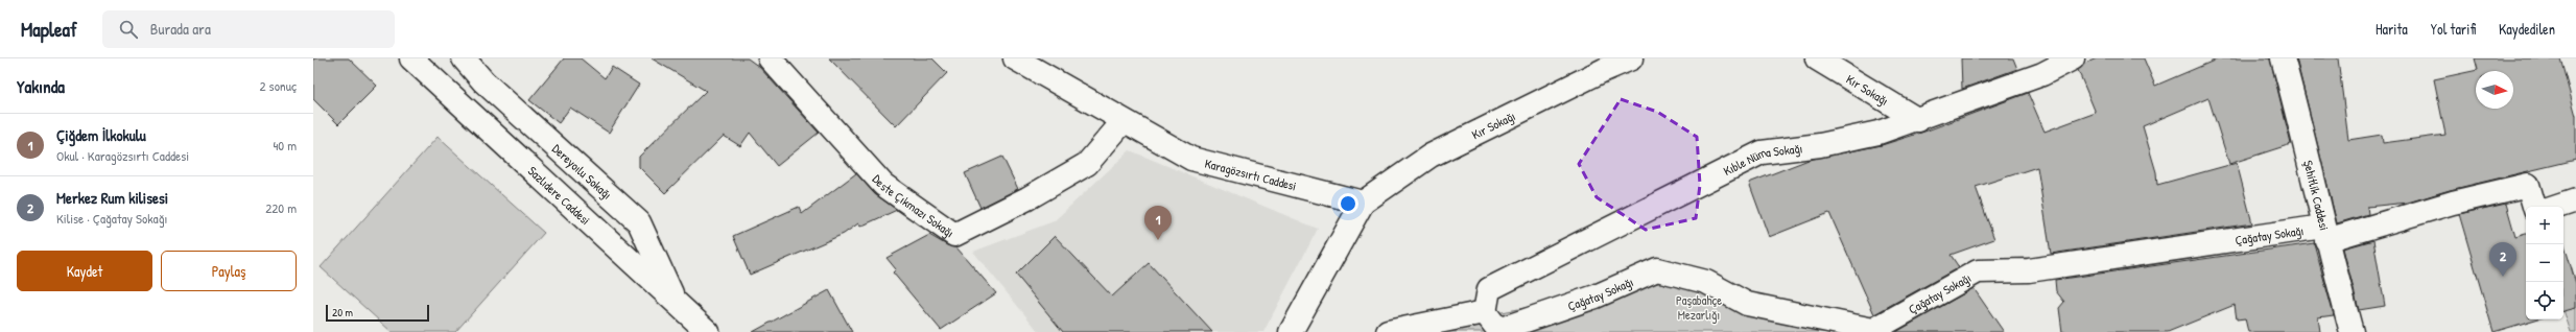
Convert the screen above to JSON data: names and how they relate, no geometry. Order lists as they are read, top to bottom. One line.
{"streets":{"street":["Kır Sokağı","Kıble Nüma Sokağı","Dereyoılu Sokağı","Karagözsırtı Caddesi","Sazlıdere Caddesi","Şehitlik Caddesi","Deste Çıkmazı Sokağı","Çağatay Sokağı"]},"crossings":[["Kır Sokağı","Kıble Nüma Sokağı"],["Kır Sokağı","Karagözsırtı Caddesi"],["Kıble Nüma Sokağı","Çağatay Sokağı"],["Dereyoılu Sokağı","Sazlıdere Caddesi"],["Karagözsırtı Caddesi","Deste Çıkmazı Sokağı"],["Şehitlik Caddesi","Çağatay Sokağı"]],"parks":["Paşabahçe Mezarlığı"],"scale_bar":"20 m","north":"right","page":{"header":"Mapleaf","search":"Burada ara","nav":["Harita","Yol tarifi","Kaydedilen"],"heading":["Yakında","2 sonuç"],"list":[{"mark":"1","name":"Çiğdem İlkokulu","note":"Okul · Karagözsırtı Caddesi","value":"40 m"},{"mark":"2","name":"Merkez Rum kilisesi","note":"Kilise · Çağatay Sokağı","value":"220 m"}],"pins":["1","2"],"map_buttons":["+","−"],"buttons":["Kaydet","Paylaş"],"scale":"20 m"}}
